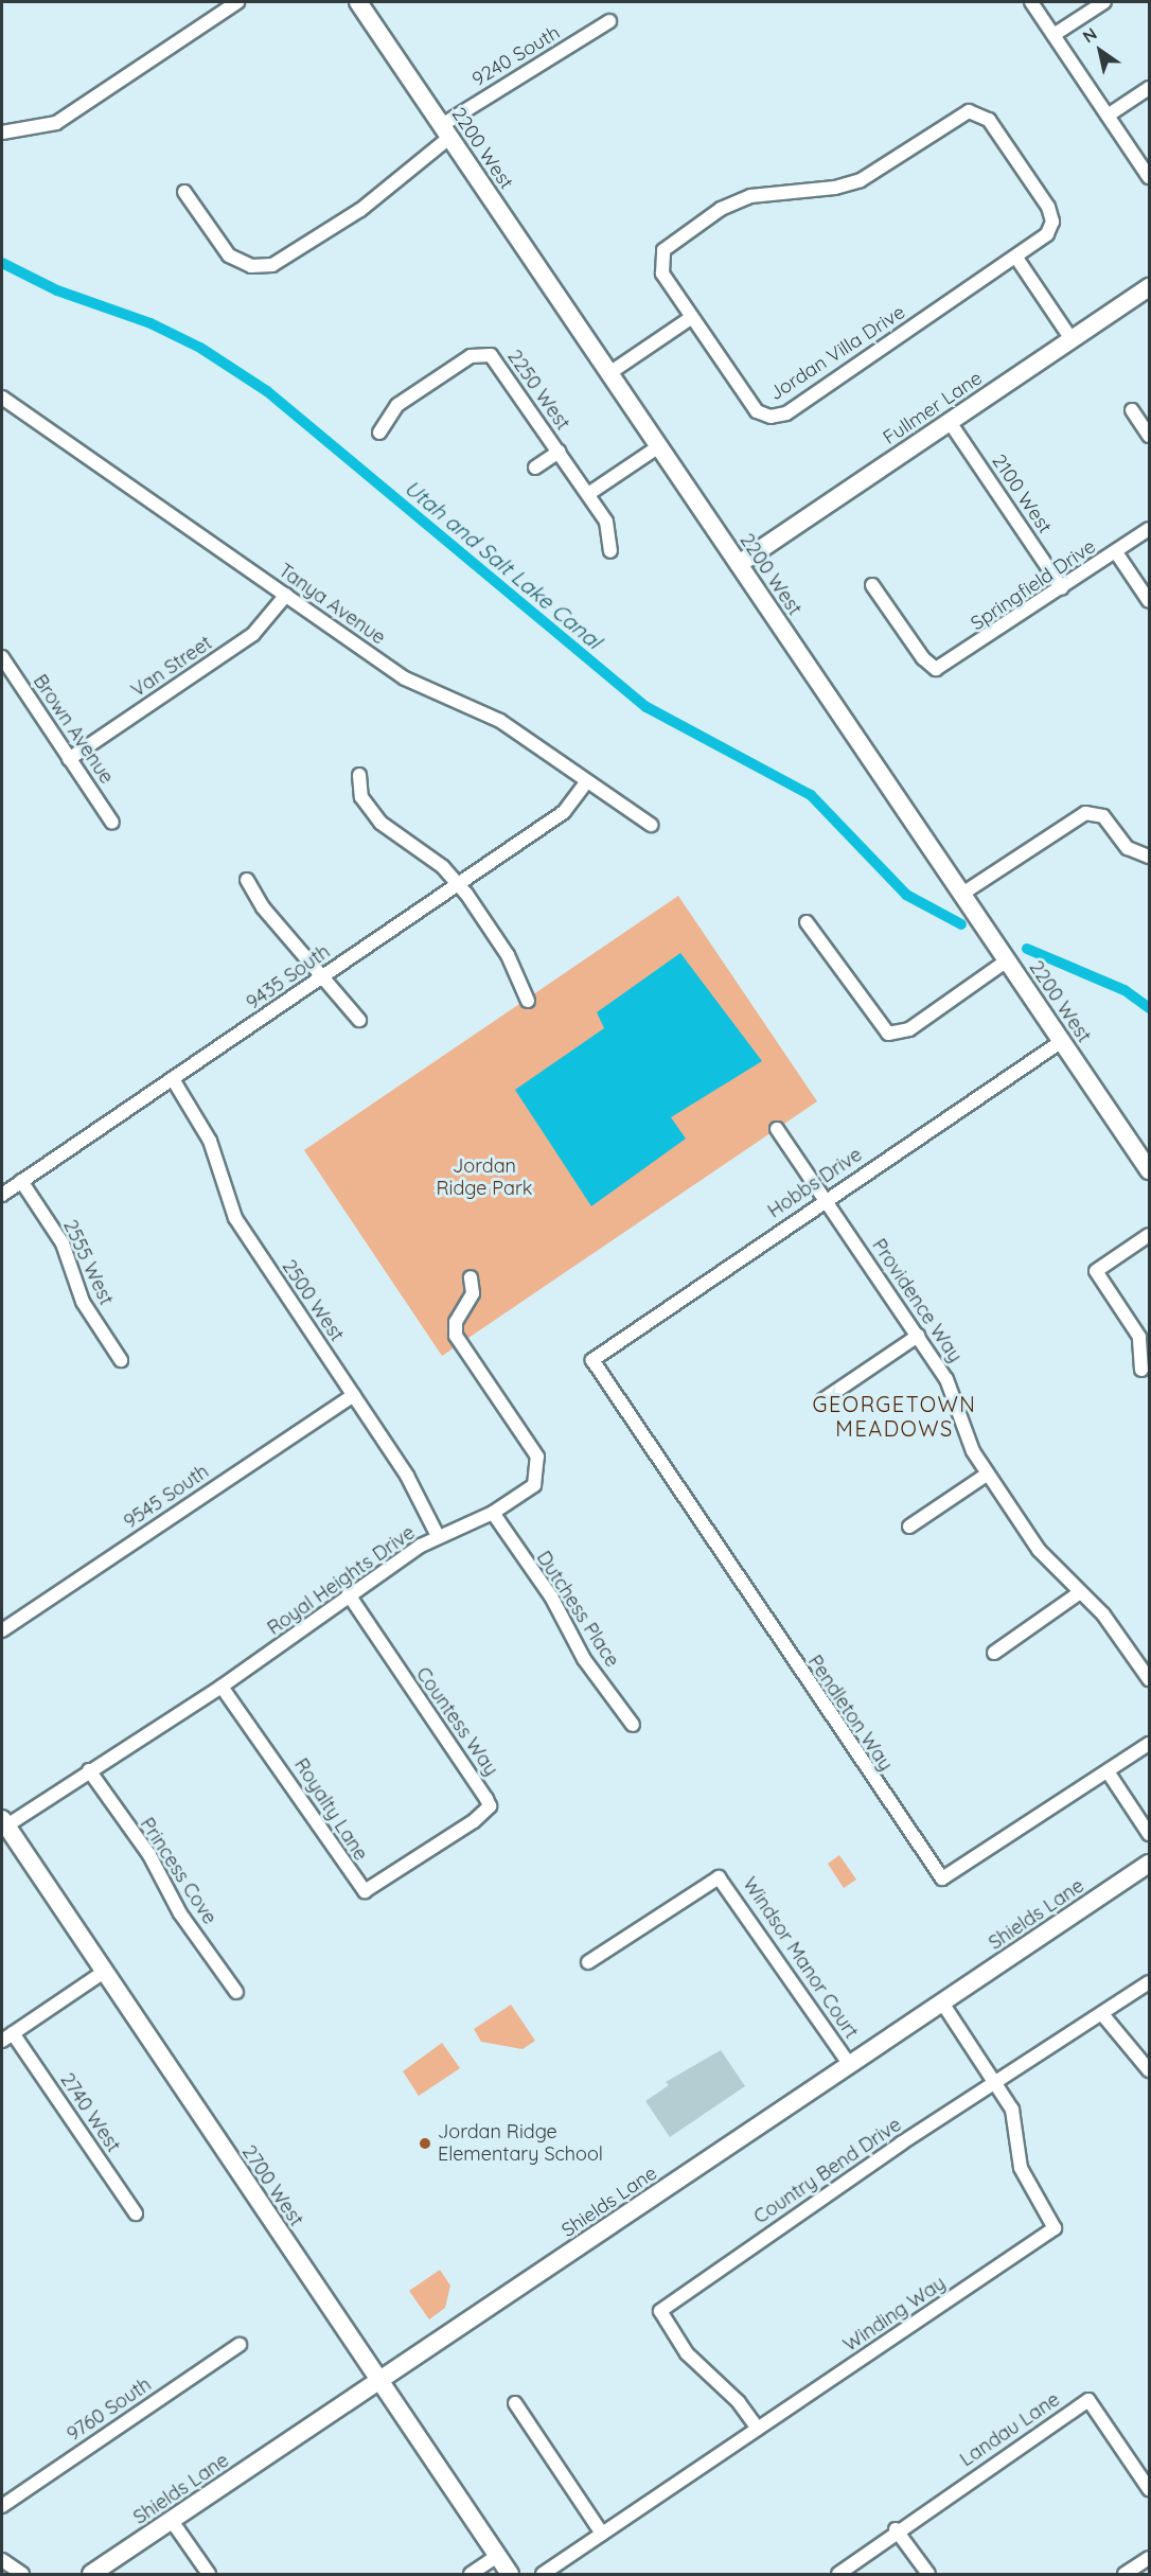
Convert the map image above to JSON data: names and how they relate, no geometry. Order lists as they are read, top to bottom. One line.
{"streets":{"main road":["2200 West","Fullmer Lane","Shields Lane","2700 West"],"street":["9240 South","Jordan Villa Drive","2250 West","2100 West","Springfield Drive","Tanya Avenue","Van Street","Brown Avenue","9435 South","Hobbs Drive","2555 West","2500 West","Providence Way","9545 South","Royal Heights Drive","Dutchess Place","Pendleton Way","Countess Way","Royalty Lane","Princess Cove","Windsor Manor Court","2740 West","Country Bend Drive","Winding Way","9760 South","Landau Lane"]},"crossings":[["9240 South","2200 West"],["2200 West","Fullmer Lane"],["2200 West","Hobbs Drive"],["Fullmer Lane","2100 West"],["2100 West","Springfield Drive"],["Tanya Avenue","Van Street"],["Tanya Avenue","9435 South"],["Van Street","Brown Avenue"],["9435 South","2555 West"],["9435 South","2500 West"],["Hobbs Drive","Providence Way"],["Hobbs Drive","Pendleton Way"],["2500 West","9545 South"],["2500 West","Royal Heights Drive"],["Royal Heights Drive","Dutchess Place"],["Royal Heights Drive","Countess Way"],["Royal Heights Drive","Royalty Lane"],["Royal Heights Drive","Princess Cove"],["Royal Heights Drive","2700 West"],["Countess Way","Royalty Lane"],["Shields Lane","Windsor Manor Court"],["Shields Lane","2700 West"],["Shields Lane","Winding Way"],["Country Bend Drive","Winding Way"]],"districts":["GEORGETOWN MEADOWS"],"water":["Utah and Salt Lake Canal"],"parks":["Jordan Ridge Park"],"places":["Jordan Ridge Elementary School"],"north":"top left"}
